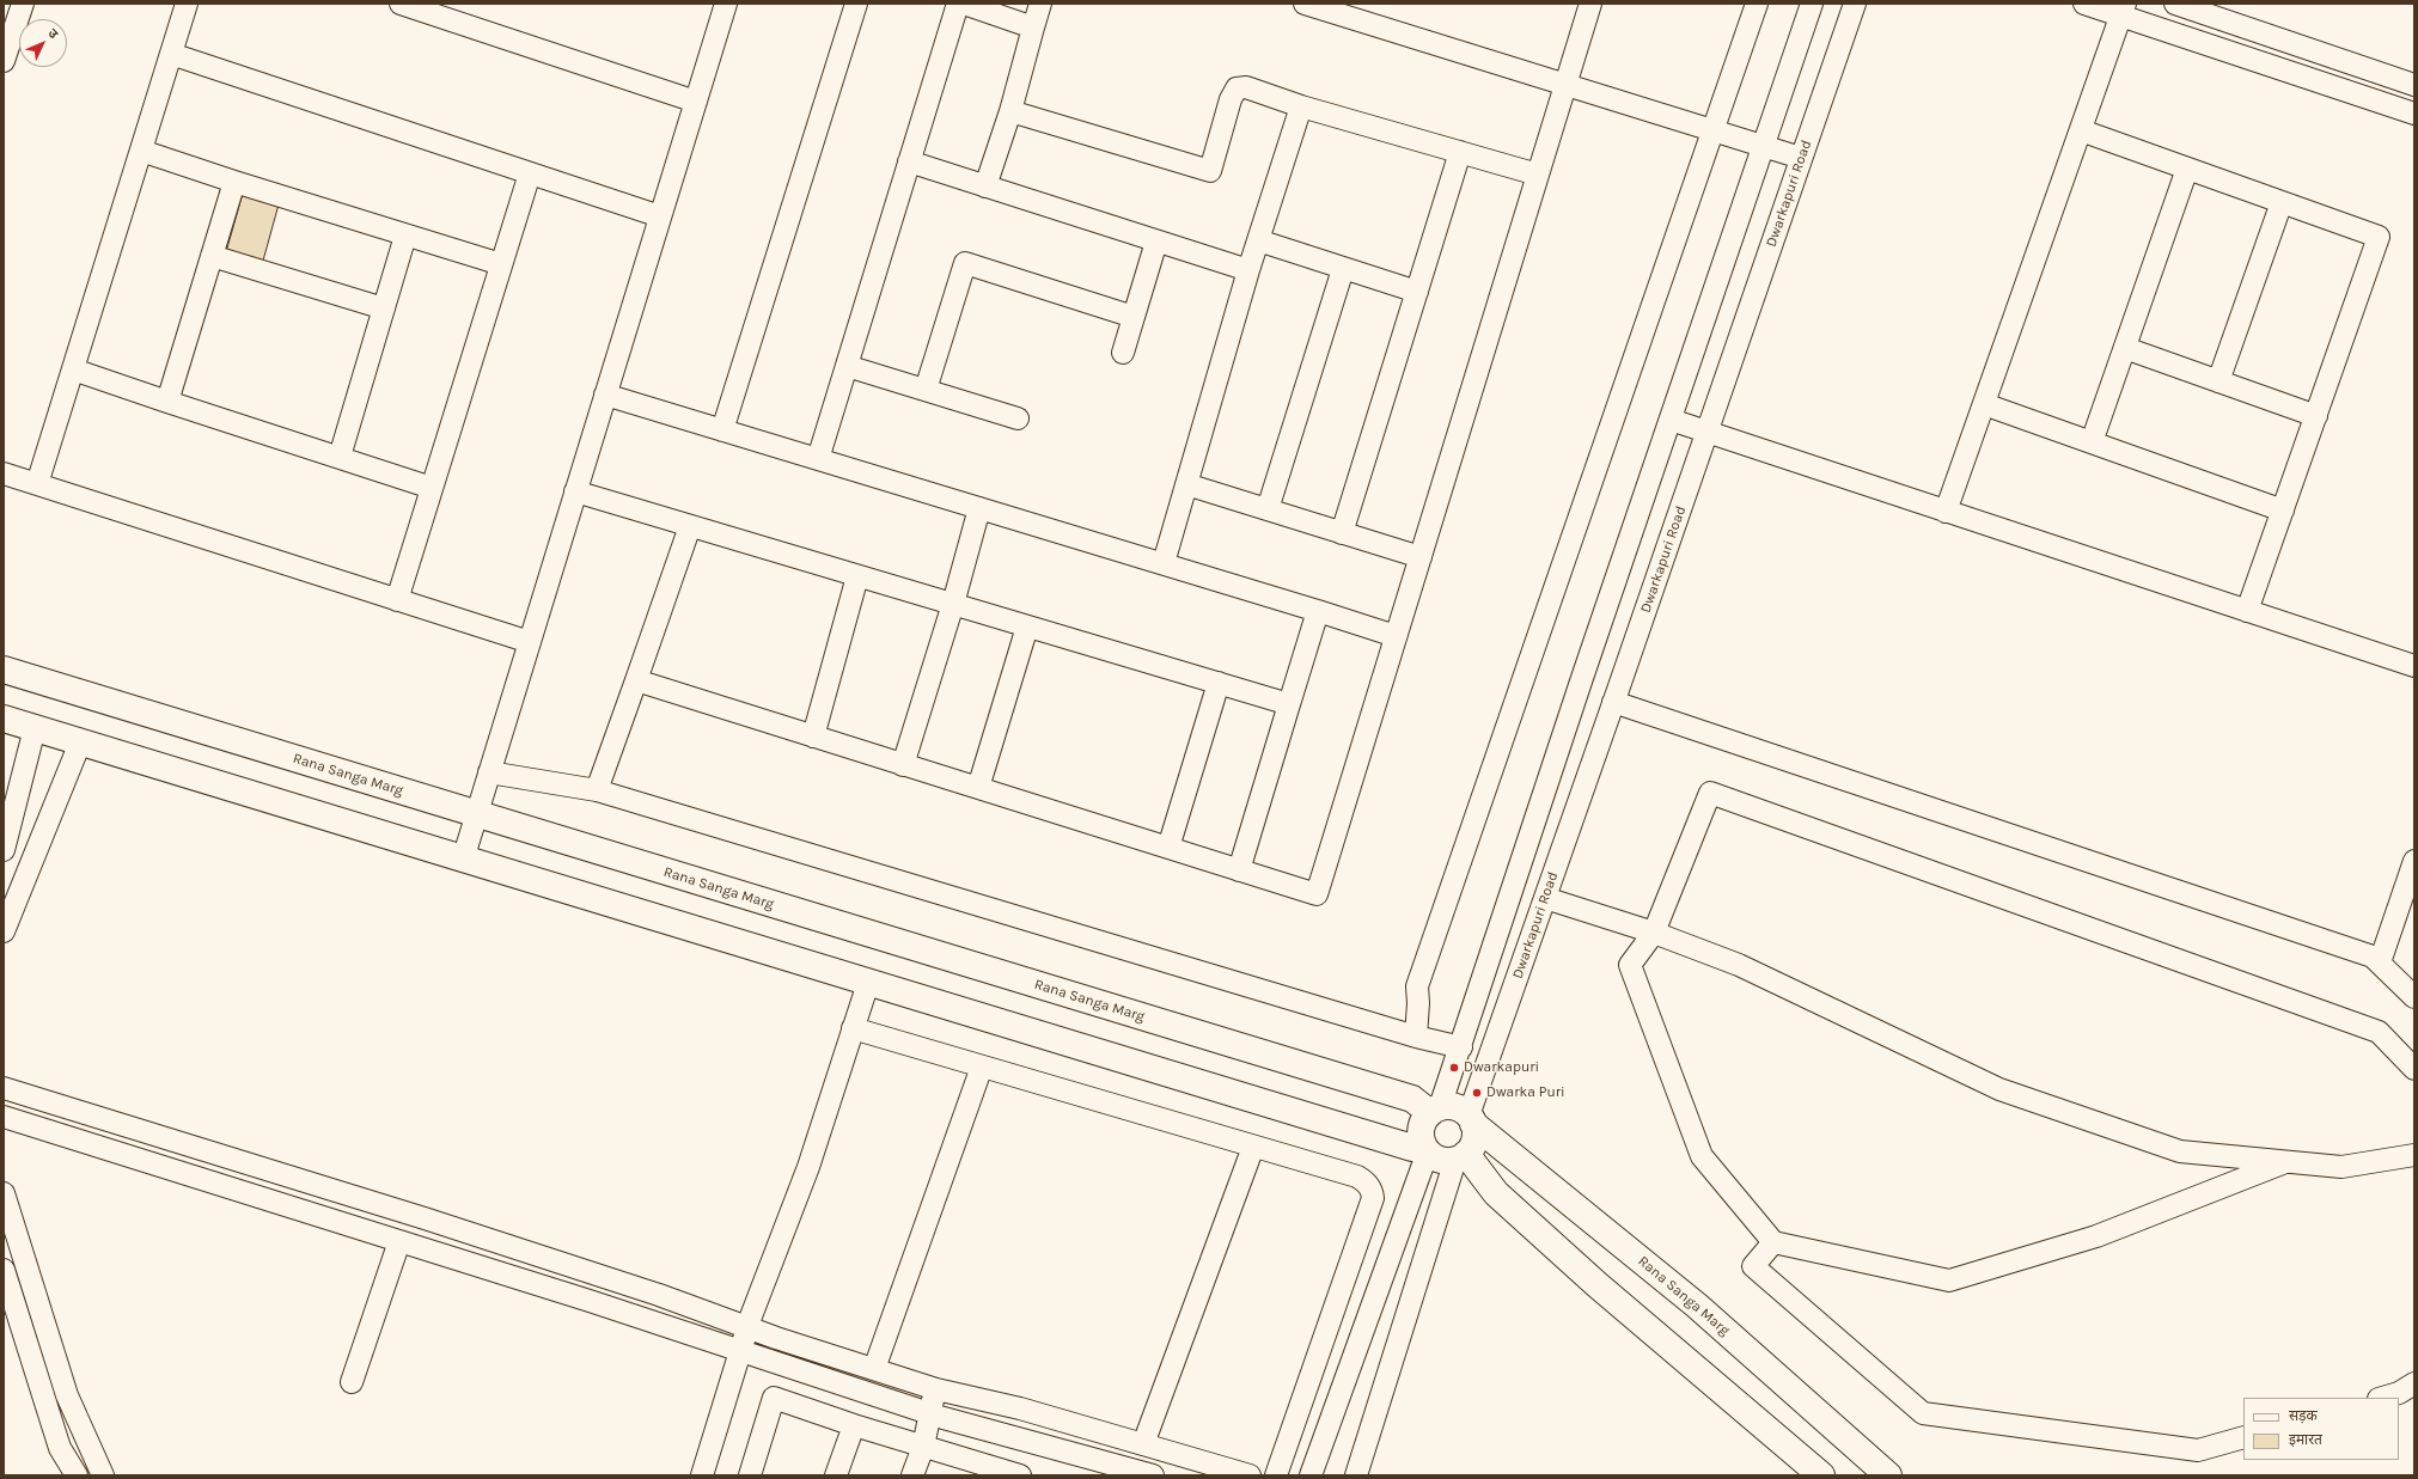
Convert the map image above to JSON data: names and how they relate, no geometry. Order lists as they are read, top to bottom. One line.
{"streets":{"main road":["Rana Sanga Marg"],"street":["Dwarkapuri Road"]},"crossings":[["Dwarkapuri Road","Rana Sanga Marg"]],"places":["Dwarkapuri","Dwarka Puri"],"legend":["सड़क","इमारत"],"north":"top right"}
